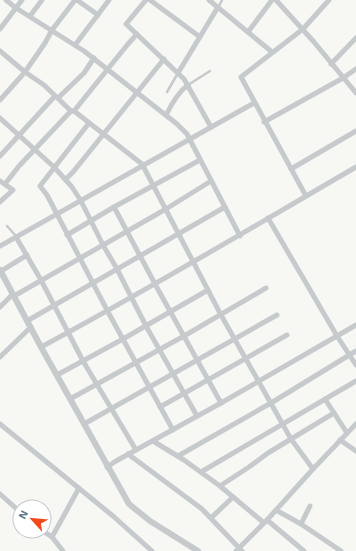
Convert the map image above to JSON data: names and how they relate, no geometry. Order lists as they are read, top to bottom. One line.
{"north":"top left"}
